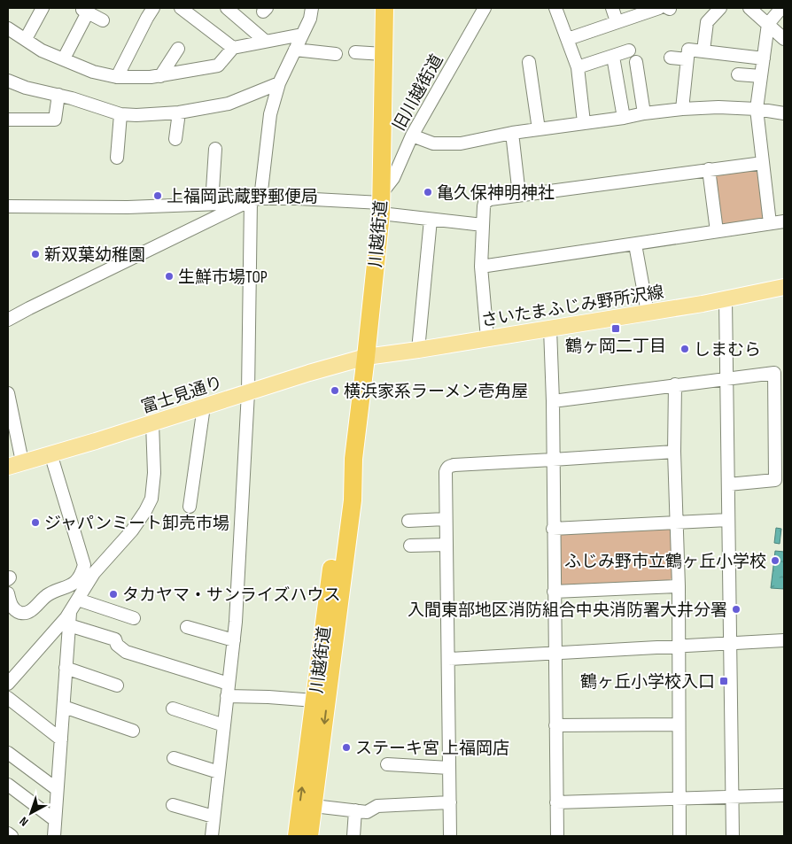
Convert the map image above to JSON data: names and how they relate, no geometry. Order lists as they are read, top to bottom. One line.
{"streets":{"highway":["川越街道"],"main road":["さいたまふじみ野所沢線","富士見通り"],"street":["旧川越街道"]},"crossings":[["旧川越街道","川越街道"],["川越街道","さいたまふじみ野所沢線"],["川越街道","富士見通り"],["さいたまふじみ野所沢線","富士見通り"]],"places":{"other":["亀久保神明神社","上福岡武蔵野郵便局","新双葉幼稚園","生鮮市場TOP","しまむら","横浜家系ラーメン壱角屋","ジャパンミート卸売市場","ふじみ野市立鶴ヶ丘小学校","タカヤマ・サンライズハウス","入間東部地区消防組合中央消防署大井分署","ステーキ宮 上福岡店"],"transit":["鶴ヶ岡二丁目","鶴ヶ丘小学校入口"]},"north":"bottom left"}
